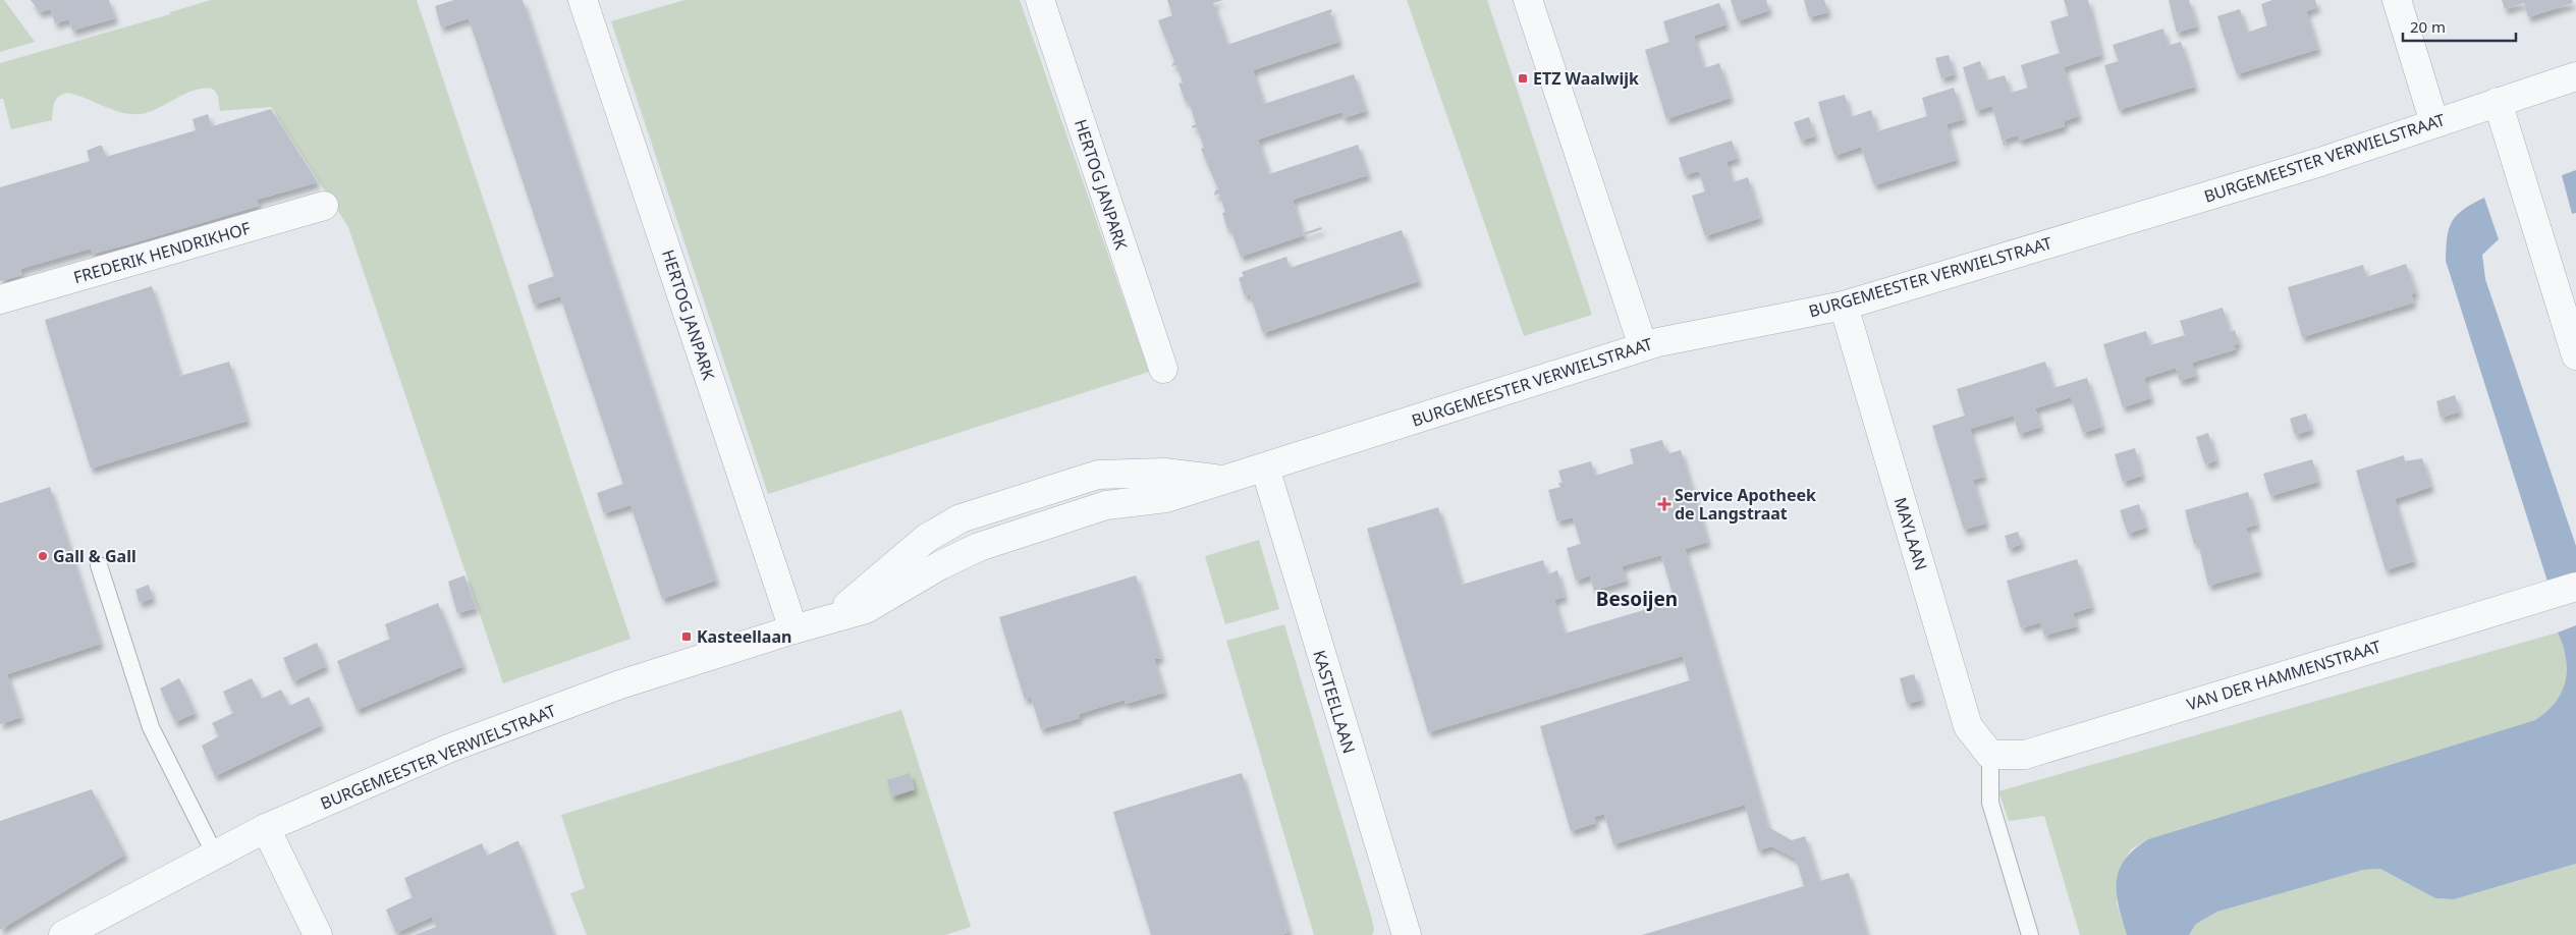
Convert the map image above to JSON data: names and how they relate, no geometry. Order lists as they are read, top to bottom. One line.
{"streets":{"street":["BURGEMEESTER VERWIELSTRAAT","HERTOG JANPARK","FREDERIK HENDRIKHOF","MAYLAAN","VAN DER HAMMENSTRAAT","KASTEELLAAN"]},"crossings":[["BURGEMEESTER VERWIELSTRAAT","HERTOG JANPARK"],["BURGEMEESTER VERWIELSTRAAT","MAYLAAN"],["BURGEMEESTER VERWIELSTRAAT","KASTEELLAAN"],["MAYLAAN","VAN DER HAMMENSTRAAT"]],"districts":["Besoijen"],"places":{"transit":["ETZ Waalwijk","Kasteellaan"],"health":["Service Apotheek de Langstraat"],"other":["Gall & Gall"]},"scale_bar":"20 m"}
